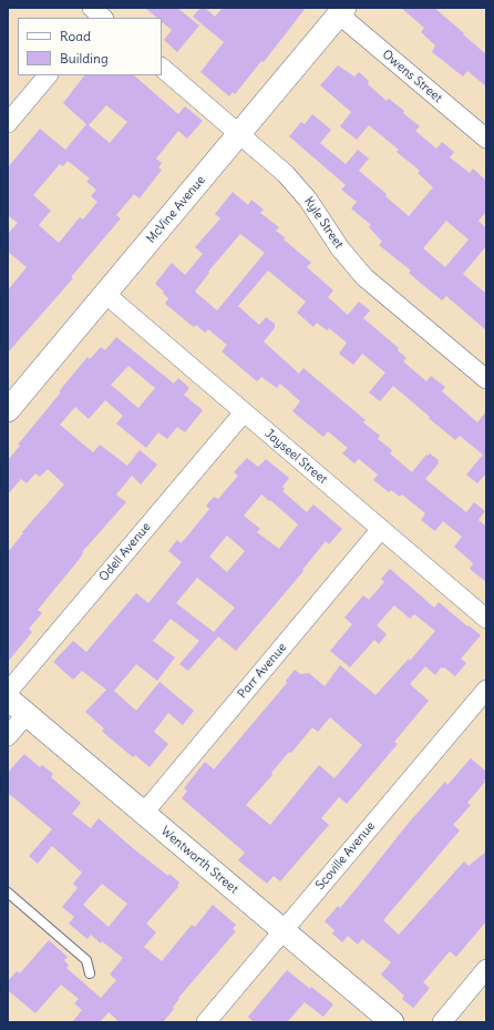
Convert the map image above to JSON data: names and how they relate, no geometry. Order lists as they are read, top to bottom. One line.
{"streets":{"street":["Owens Street","McVine Avenue","Kyle Street","Jayseel Street","Odell Avenue","Parr Avenue","Scoville Avenue","Wentworth Street"]},"crossings":[["Owens Street","McVine Avenue"],["McVine Avenue","Kyle Street"],["McVine Avenue","Jayseel Street"],["Jayseel Street","Odell Avenue"],["Jayseel Street","Parr Avenue"],["Parr Avenue","Wentworth Street"],["Scoville Avenue","Wentworth Street"]],"legend":["Road","Building"]}
